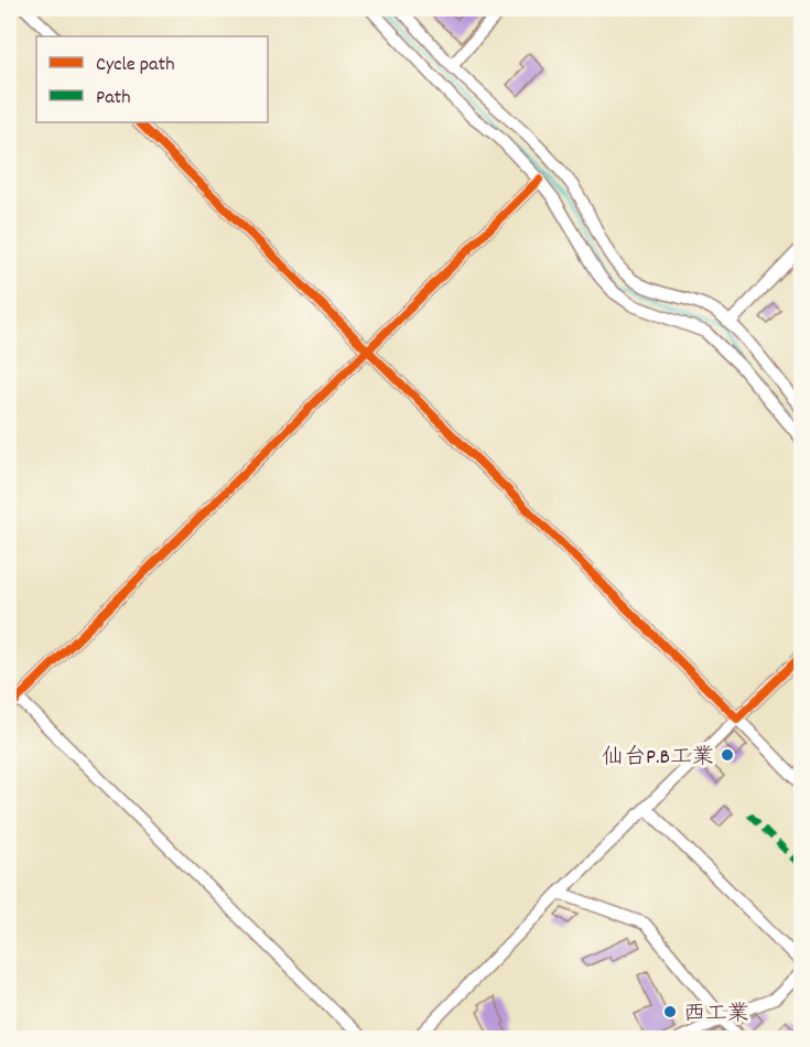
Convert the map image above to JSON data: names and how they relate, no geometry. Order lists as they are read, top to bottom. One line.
{"places":["仙台P.B工業","西工業"],"legend":["Cycle path","Path"]}
